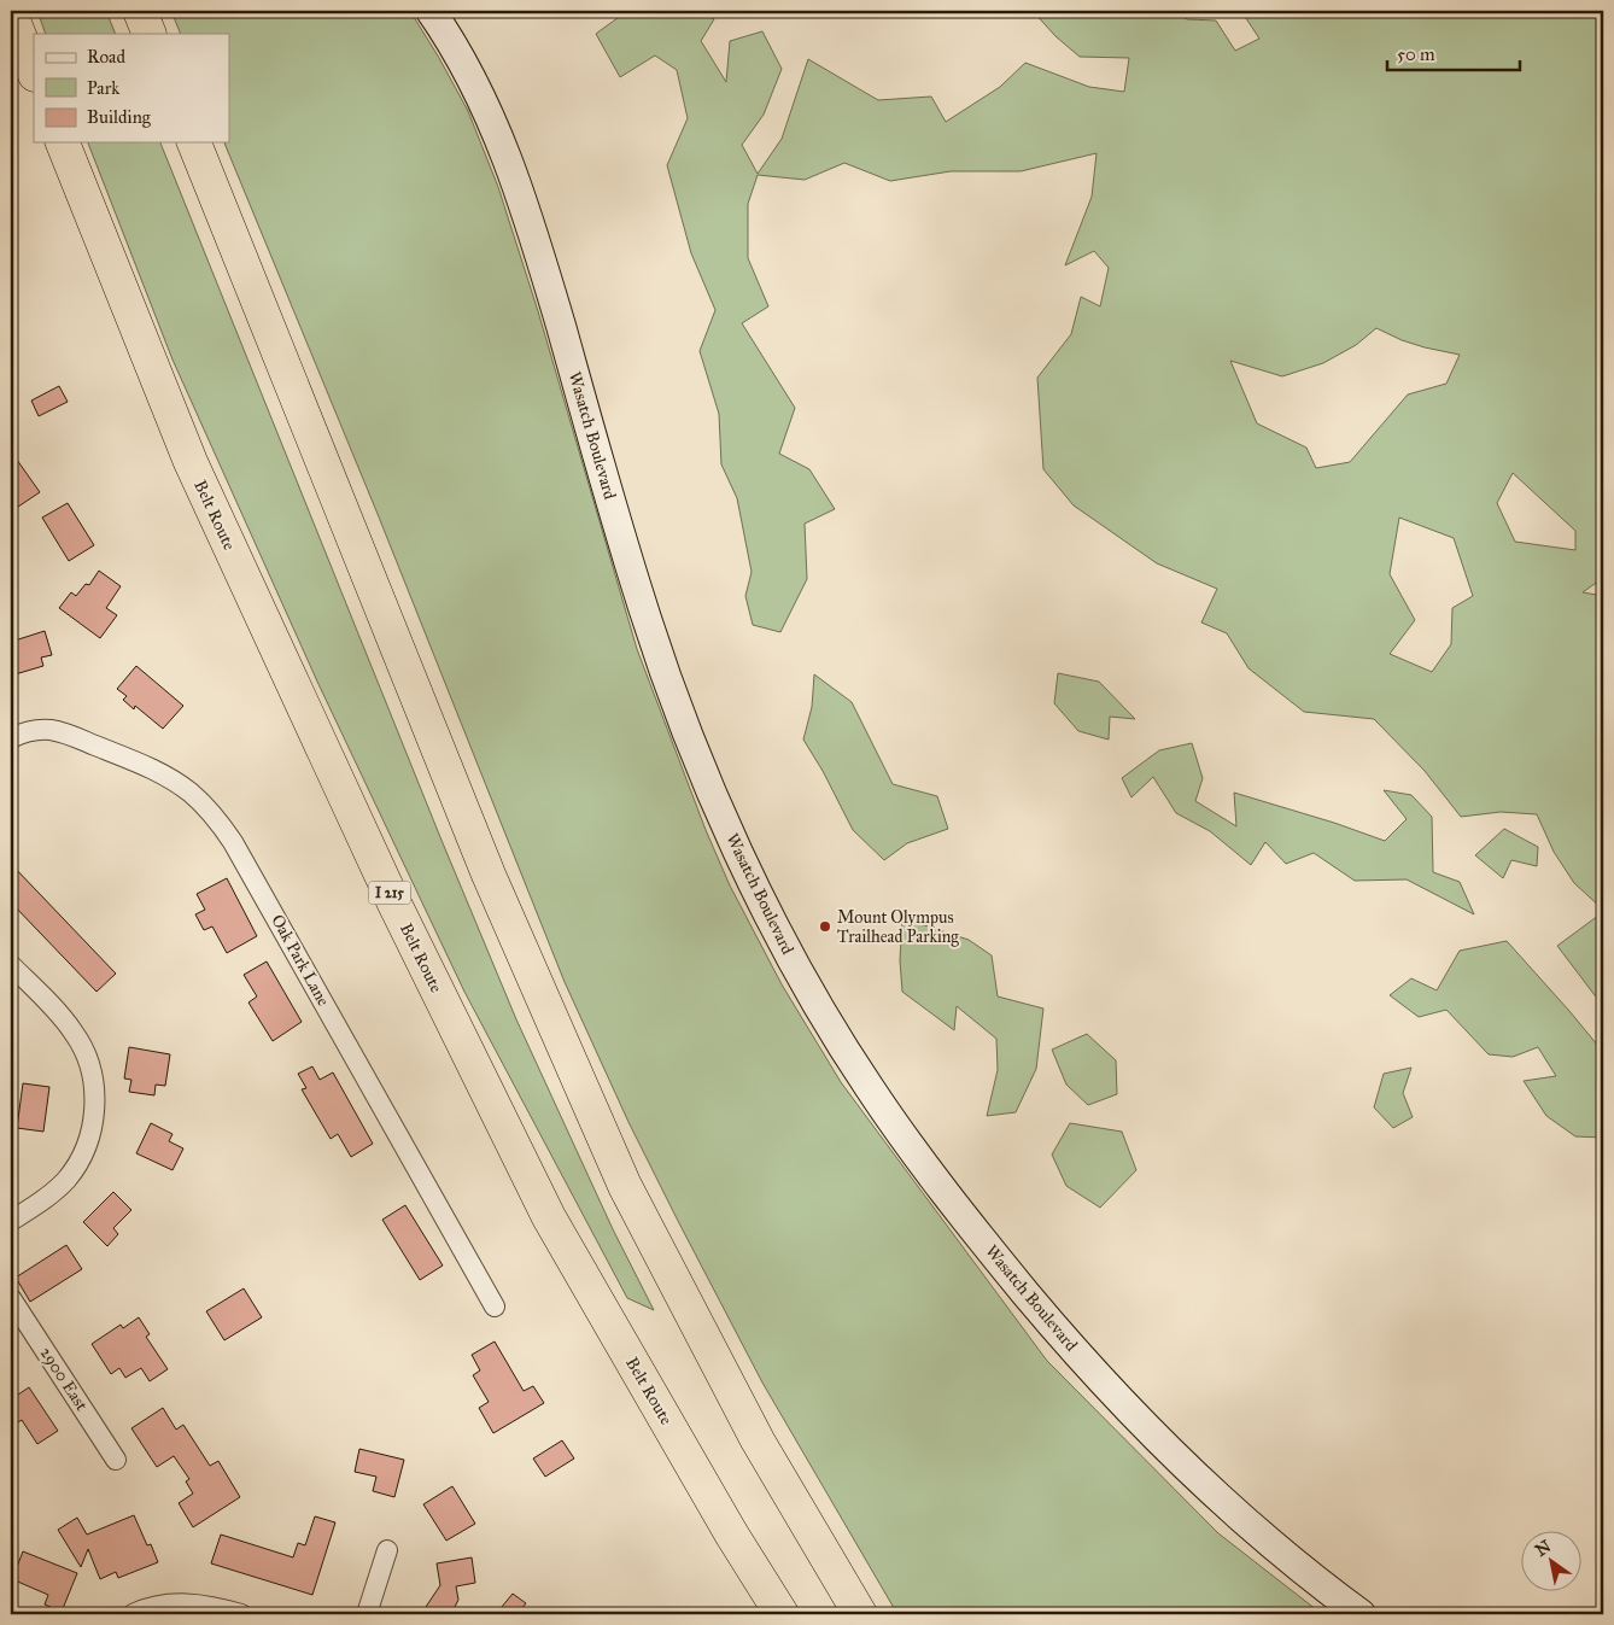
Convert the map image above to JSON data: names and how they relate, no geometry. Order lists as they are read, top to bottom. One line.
{"streets":{"highway":["Belt Route","I 215"],"street":["Wasatch Boulevard","Oak Park Lane","2900 East"]},"places":["Mount Olympus Trailhead Parking"],"legend":["Road","Park","Building"],"scale_bar":"50 m","north":"top left"}
